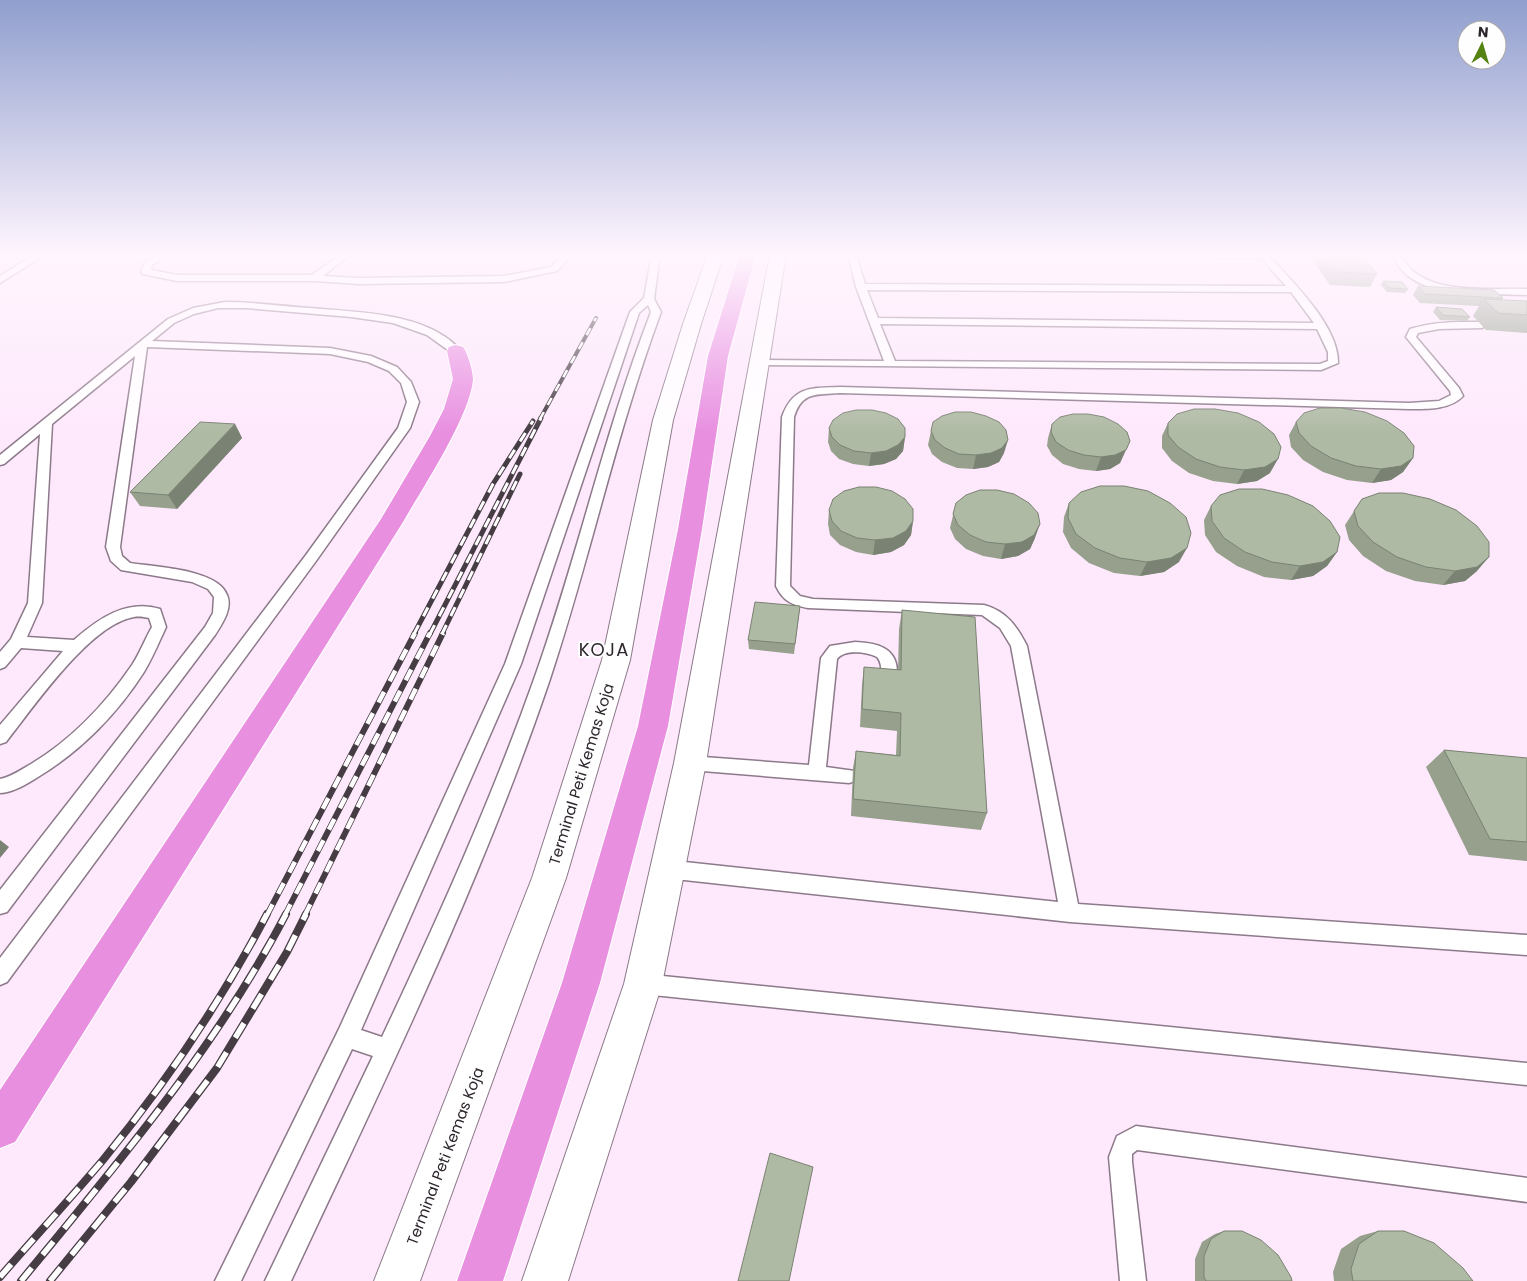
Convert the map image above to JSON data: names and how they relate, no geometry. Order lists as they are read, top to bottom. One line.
{"streets":{"street":["Terminal Peti Kemas Koja"]},"districts":["KOJA"],"north":"top"}
